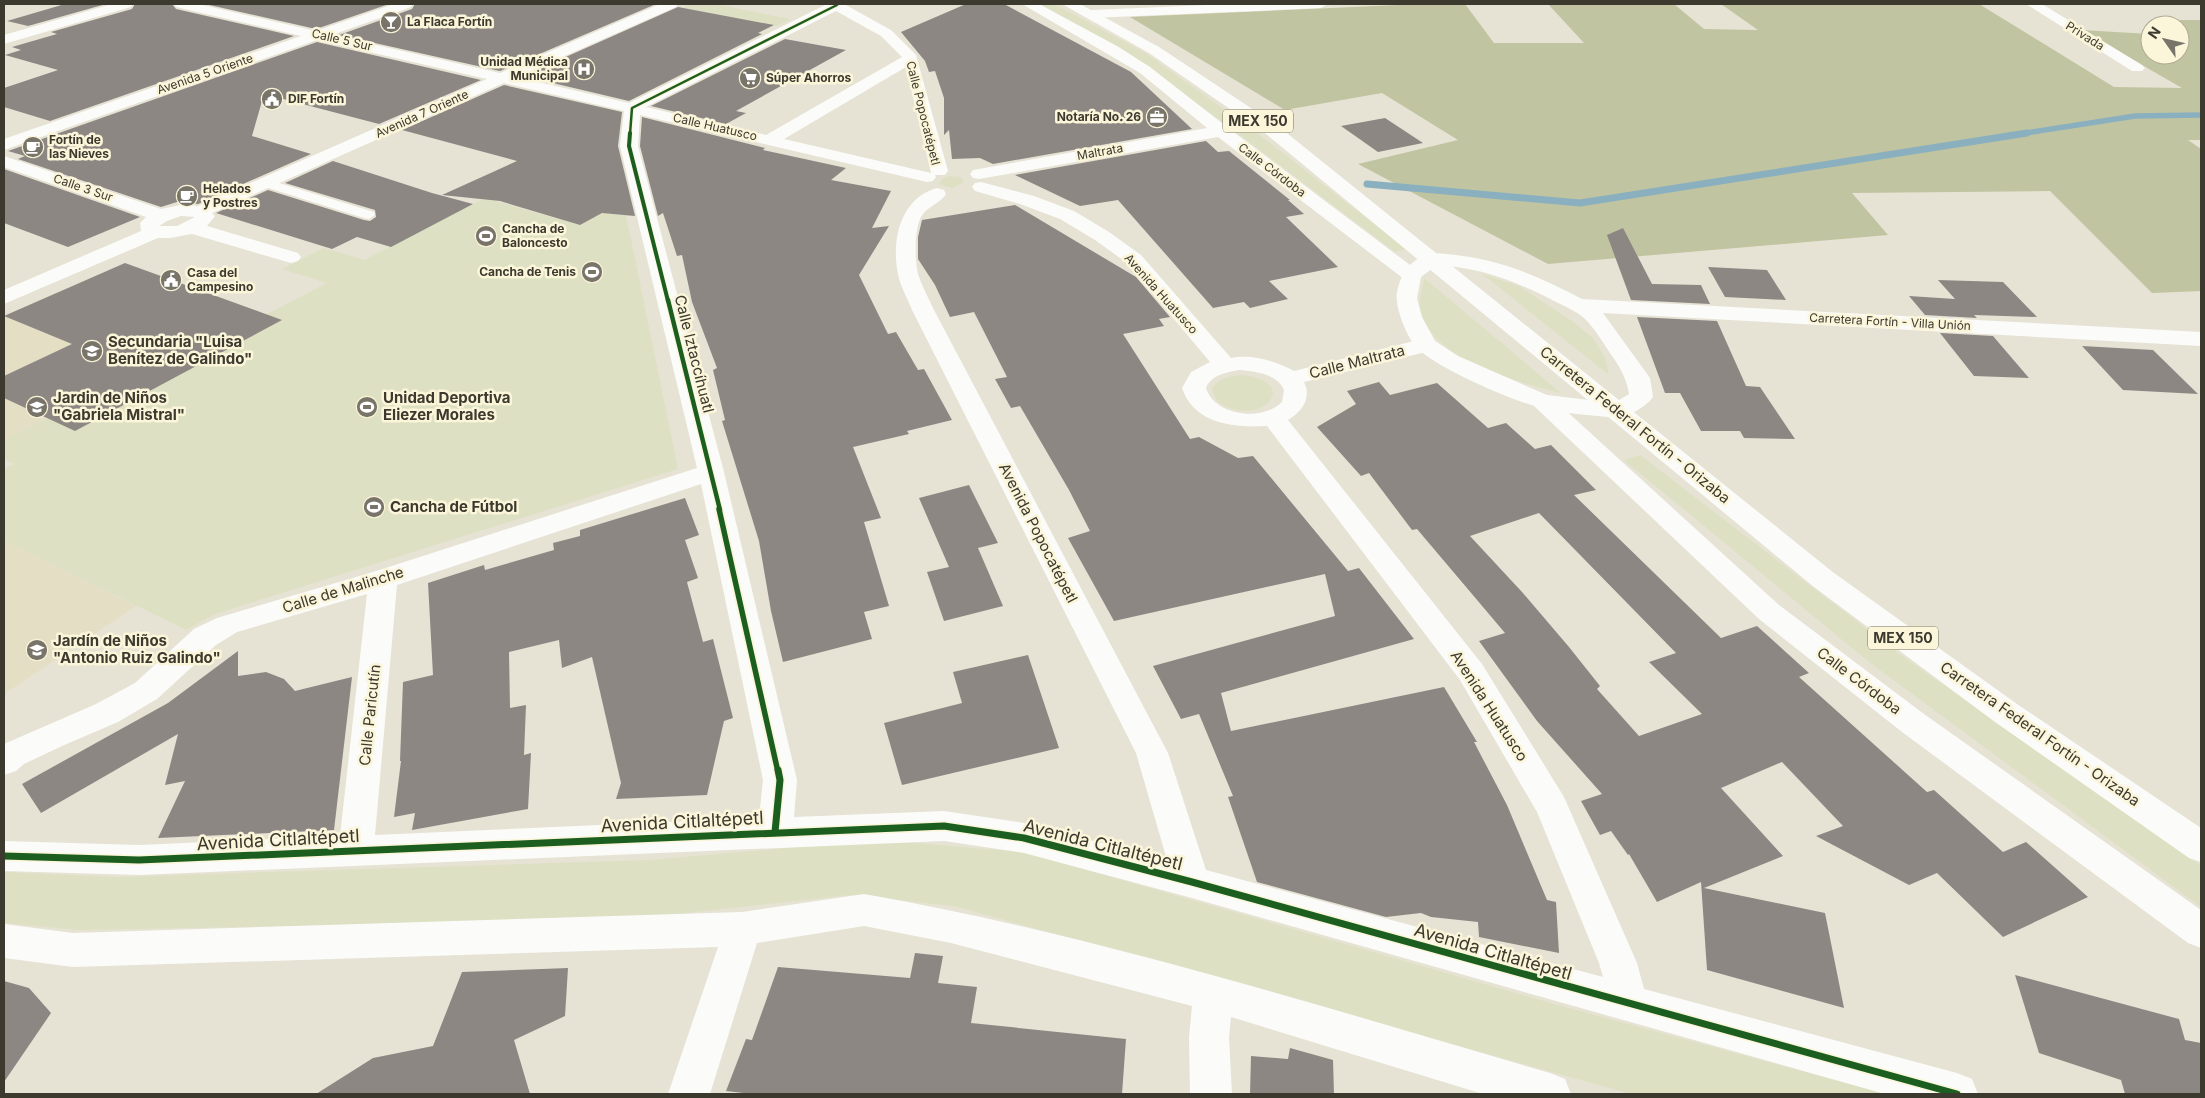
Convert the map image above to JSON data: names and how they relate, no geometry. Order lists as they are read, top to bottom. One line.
{"streets":{"street":["Privada","Calle 5 Sur","Avenida 5 Oriente","Calle Popocatépetl","Avenida 7 Oriente","MEX 150","Calle Huatusco","Maltrata","Calle Córdoba","Calle 3 Sur","Avenida Huatusco","Carretera Fortín - Villa Unión","Calle Iztaccíhuatl","Calle Maltrata","Carretera Federal Fortín - Orizaba","Avenida Popocatépetl","Calle de Malinche","Calle Paricutín","Avenida Citlaltépetl"]},"crossings":[["Calle 5 Sur","Avenida 5 Oriente"],["Calle 5 Sur","Avenida 7 Oriente"],["Calle 5 Sur","Calle Huatusco"],["Calle Popocatépetl","Calle Huatusco"],["Calle Popocatépetl","Maltrata"],["Calle Popocatépetl","Avenida Huatusco"],["Calle Popocatépetl","Avenida Popocatépetl"],["Avenida 7 Oriente","Calle Huatusco"],["Calle Huatusco","Maltrata"],["Calle Huatusco","Avenida Huatusco"],["Calle Huatusco","Calle Iztaccíhuatl"],["Calle Huatusco","Avenida Popocatépetl"],["Maltrata","Calle Córdoba"],["Maltrata","Avenida Huatusco"],["Maltrata","Avenida Popocatépetl"],["Avenida Huatusco","Calle Maltrata"],["Avenida Huatusco","Avenida Popocatépetl"],["Avenida Huatusco","Avenida Citlaltépetl"],["Calle Iztaccíhuatl","Calle de Malinche"],["Calle Iztaccíhuatl","Avenida Citlaltépetl"],["Avenida Popocatépetl","Avenida Citlaltépetl"],["Calle de Malinche","Calle Paricutín"],["Calle Paricutín","Avenida Citlaltépetl"]],"places":{"bar":["La Flaca Fortín"],"hospital":["Unidad Médica Municipal"],"supermarket":["Súper Ahorros"],"public building":["DIF Fortín","Casa del Campesino"],"office":["Notaría No. 26"],"cafe":["Fortín de las Nieves","Helados y Postres"],"sports":["Cancha de Baloncesto","Cancha de Tenis","Unidad Deportiva Eliezer Morales","Cancha de Fútbol"],"school or university":["Secundaria \"Luisa Benítez de Galindo\"","Jardin de Niños \"Gabriela Mistral\"","Jardín de Niños \"Antonio Ruiz Galindo\""]},"north":"top left"}
